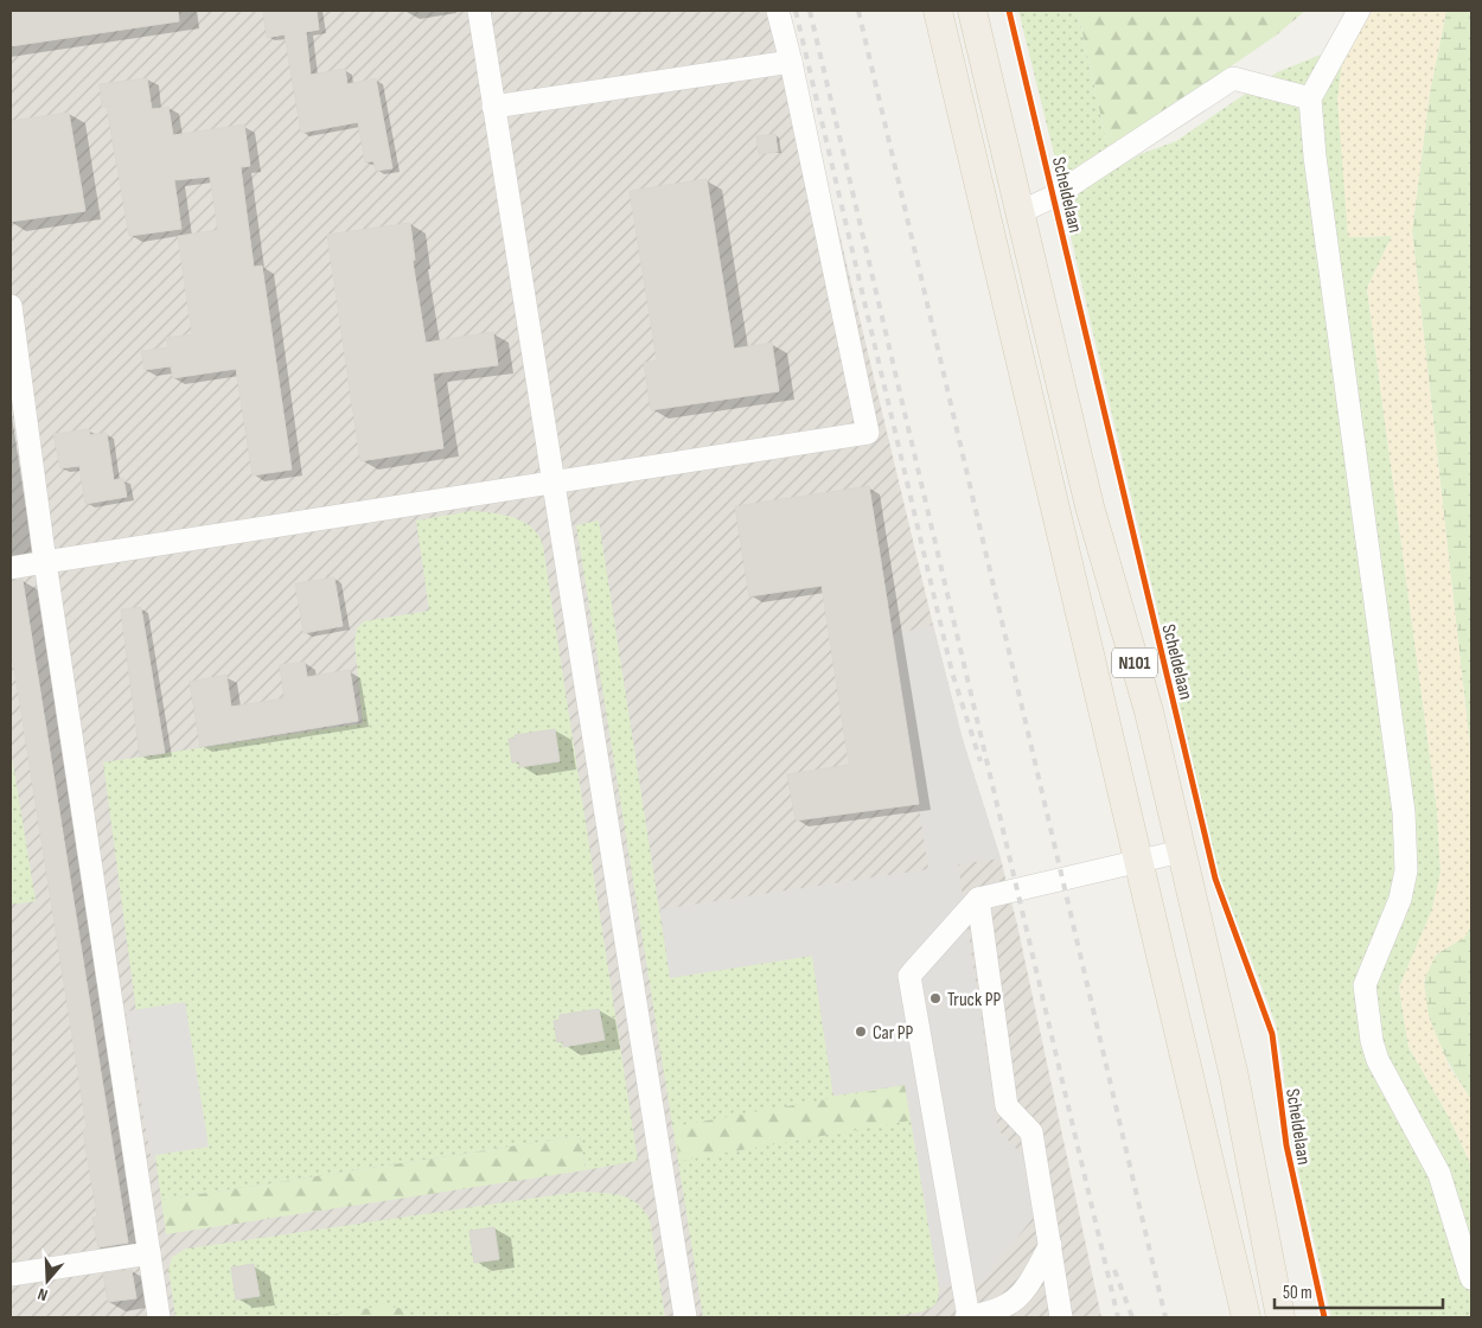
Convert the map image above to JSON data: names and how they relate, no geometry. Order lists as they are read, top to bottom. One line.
{"streets":{"main road":["N101"],"cycle path":["Scheldelaan"]},"places":["Truck PP","Car PP"],"scale_bar":"50 m","north":"bottom"}
